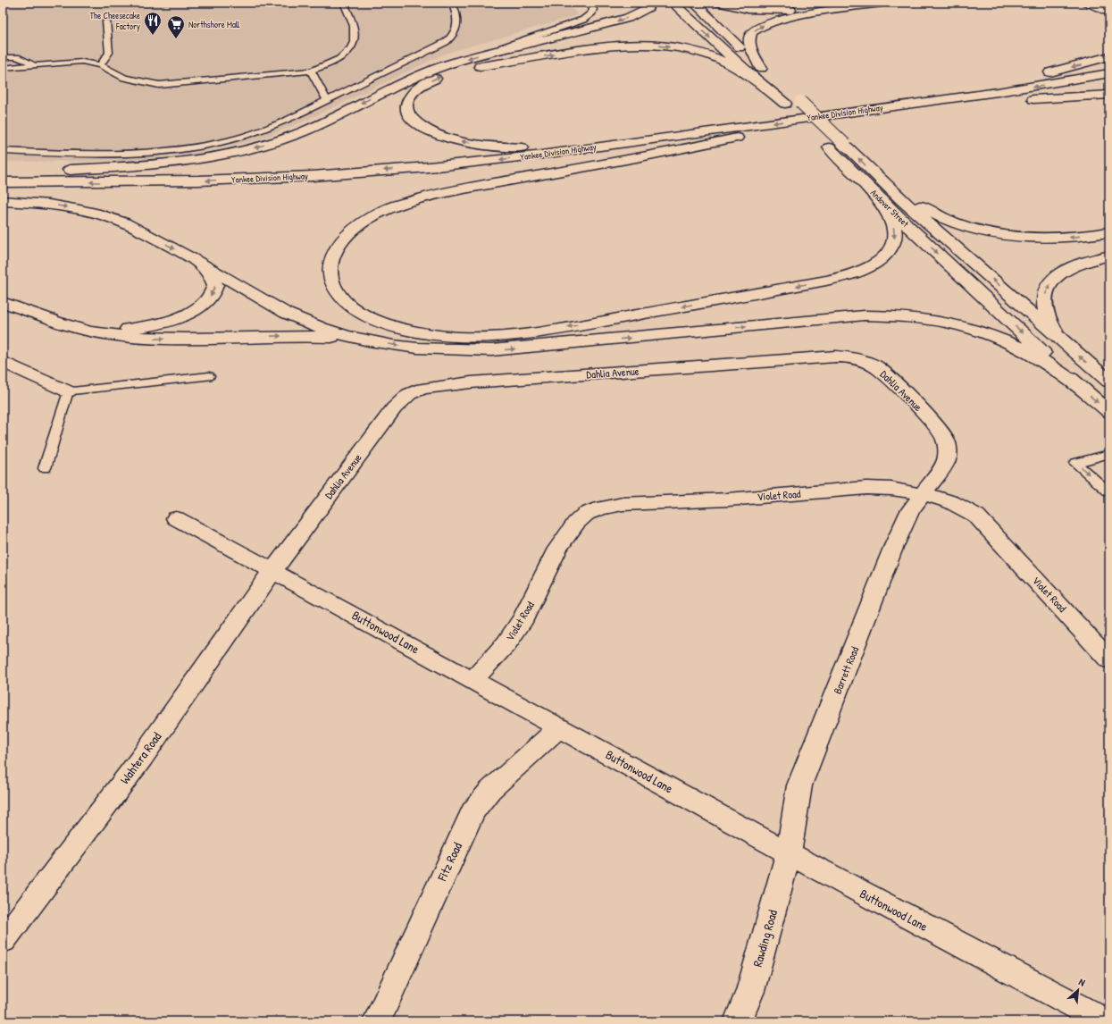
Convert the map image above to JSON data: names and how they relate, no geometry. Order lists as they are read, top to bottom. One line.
{"streets":{"main road":["Yankee Division Highway","Andover Street","Dahlia Avenue","Violet Road","Buttonwood Lane","Barrett Road","Wahtera Road","Fitz Road","Rawding Road"]},"crossings":[["Dahlia Avenue","Violet Road"],["Dahlia Avenue","Buttonwood Lane"],["Dahlia Avenue","Barrett Road"],["Dahlia Avenue","Wahtera Road"],["Violet Road","Buttonwood Lane"],["Violet Road","Barrett Road"],["Buttonwood Lane","Barrett Road"],["Buttonwood Lane","Wahtera Road"],["Buttonwood Lane","Fitz Road"],["Buttonwood Lane","Rawding Road"],["Barrett Road","Rawding Road"]],"places":{"restaurant":["The Cheesecake Factory"],"supermarket":["Northshore Mall"]},"north":"top right"}
